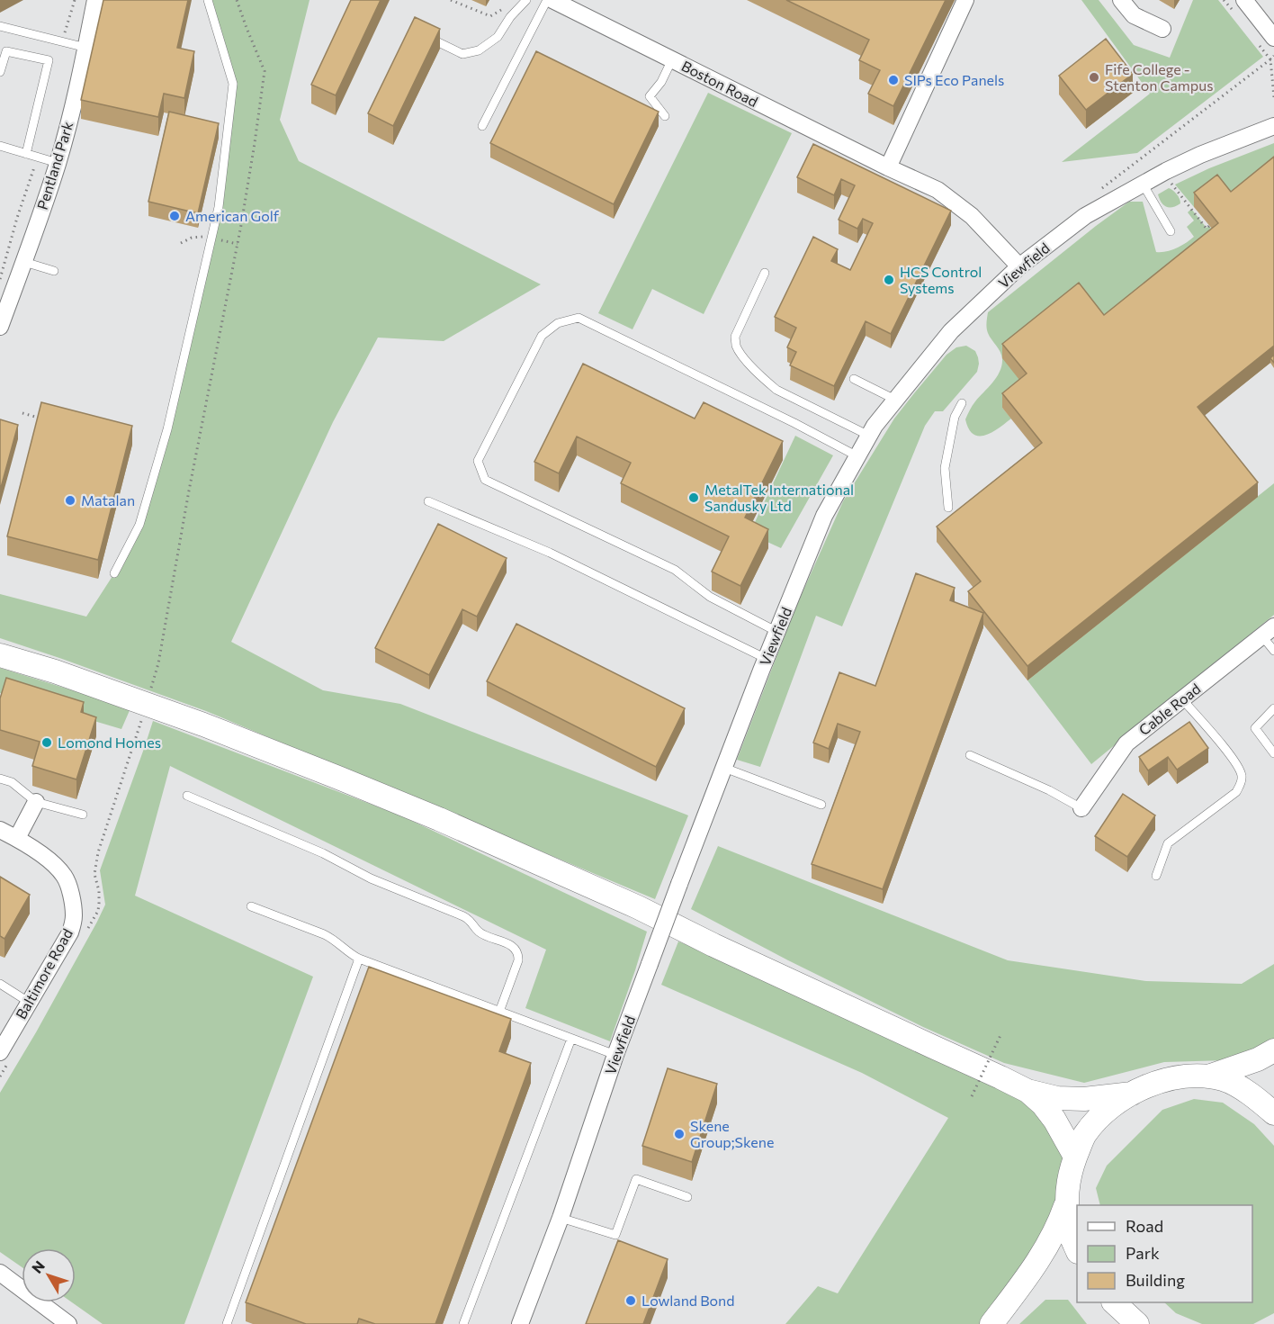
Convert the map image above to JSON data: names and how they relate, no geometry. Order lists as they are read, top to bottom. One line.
{"streets":{"street":["Boston Road","Pentland Park","Viewfield","Cable Road","Baltimore Road"]},"crossings":[["Boston Road","Viewfield"]],"places":["Fife College - Stenton Campus","SIPs Eco Panels","American Golf","HCS Control Systems","MetalTek International Sandusky Ltd","Matalan","Lomond Homes","Skene Group;Skene","Lowland Bond"],"legend":["Road","Park","Building"],"north":"top left"}
